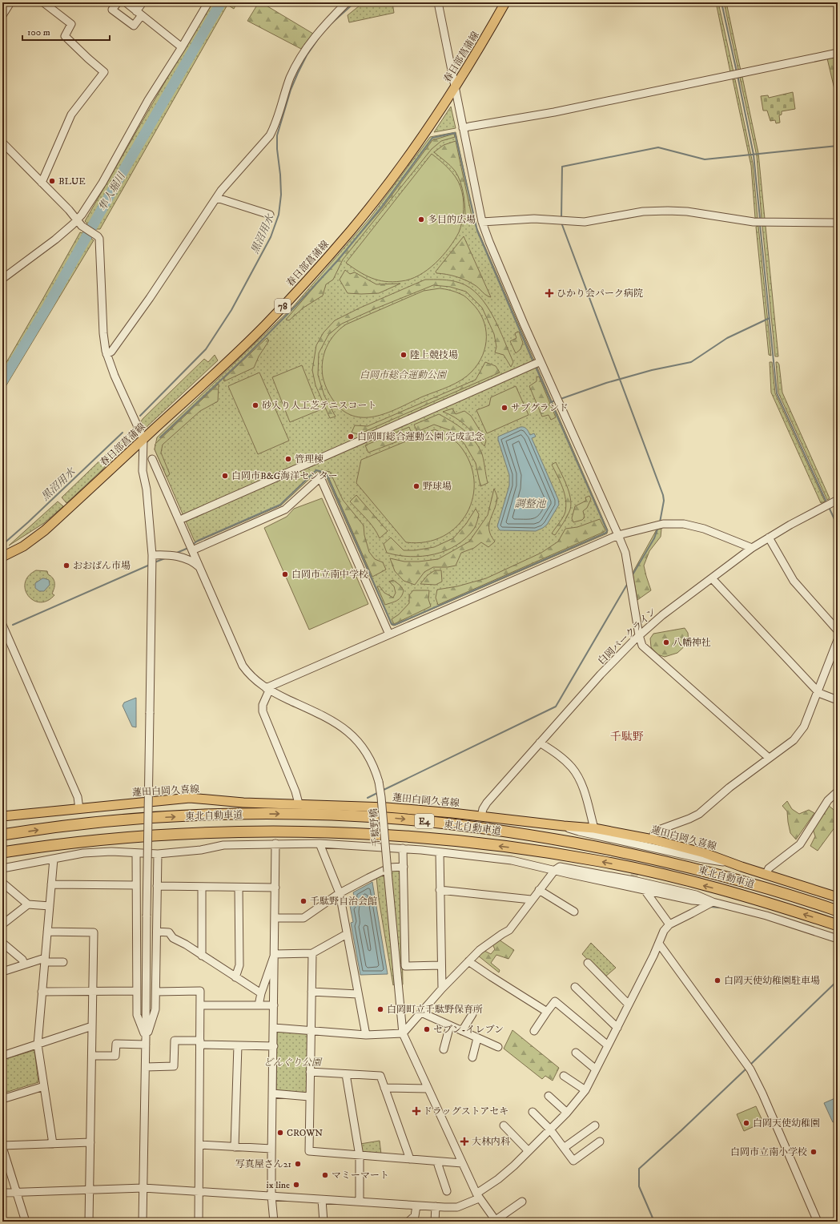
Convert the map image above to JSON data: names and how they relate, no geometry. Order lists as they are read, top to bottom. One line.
{"streets":{"highway":["東北自動車道","E4"],"main road":["春日部菖蒲線","78","蓮田白岡久喜線"],"street":["白岡パークライン","千駄野橋"]},"crossings":[["白岡パークライン","蓮田白岡久喜線"]],"districts":["千駄野"],"water":["隼人堀川","黒沼用水","調整池"],"parks":["白岡市総合運動公園","どんぐり公園"],"places":{"other":["BLUE","多目的広場","陸上競技場","砂入り人工芝テニスコート","サブグランド","白岡町総合運動公園 完成記念","管理棟","白岡市B&G海洋センター","野球場","おおばん市場","白岡市立南中学校","八幡神社","千駄野自治会館","白岡天使幼稚園駐車場","白岡町立千駄野保育所","セブン-イレブン","白岡天使幼稚園","CROWN","白岡市立南小学校","写真屋さん21","マミーマート","ix line"],"health":["ひかり会パーク病院","ドラッグストアセキ","大林内科"]},"scale_bar":"100 m"}
